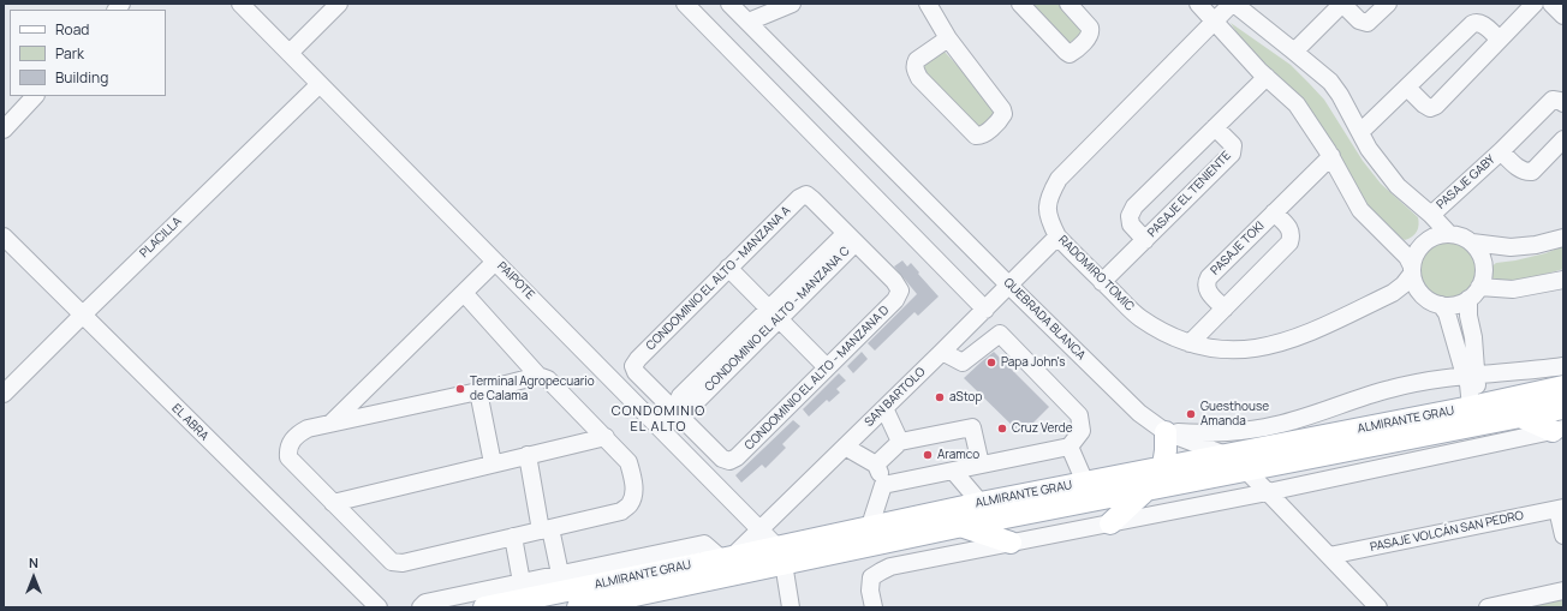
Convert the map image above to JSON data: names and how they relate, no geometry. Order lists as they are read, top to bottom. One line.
{"streets":{"main road":["ALMIRANTE GRAU"],"street":["PASAJE GABY","PASAJE EL TENIENTE","PLACILLA","PASAJE TOKI","RADOMIRO TOMIC","CONDOMINIO EL ALTO - MANZANA A","PAIPOTE","QUEBRADA BLANCA","CONDOMINIO EL ALTO - MANZANA D","SAN BARTOLO","EL ABRA","PASAJE VOLCÁN SAN PEDRO"]},"crossings":[["PASAJE EL TENIENTE","RADOMIRO TOMIC"],["PLACILLA","PAIPOTE"],["PLACILLA","EL ABRA"],["PASAJE TOKI","RADOMIRO TOMIC"],["RADOMIRO TOMIC","SAN BARTOLO"],["CONDOMINIO EL ALTO - MANZANA A","CONDOMINIO EL ALTO - MANZANA D"],["PAIPOTE","SAN BARTOLO"],["PAIPOTE","ALMIRANTE GRAU"],["QUEBRADA BLANCA","SAN BARTOLO"],["QUEBRADA BLANCA","ALMIRANTE GRAU"],["QUEBRADA BLANCA","PASAJE VOLCÁN SAN PEDRO"],["SAN BARTOLO","ALMIRANTE GRAU"]],"districts":["CONDOMINIO EL ALTO"],"places":["Papa John's","Terminal Agropecuario de Calama","aStop","Guesthouse Amanda","Cruz Verde","Aramco"],"legend":["Road","Park","Building"],"north":"top"}
